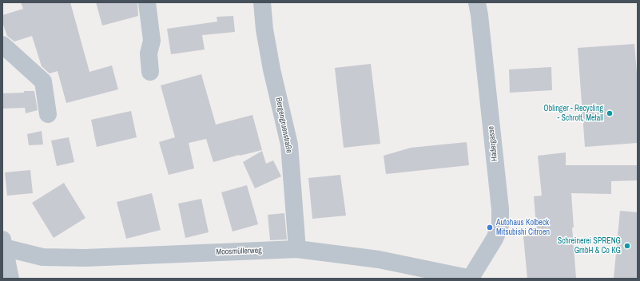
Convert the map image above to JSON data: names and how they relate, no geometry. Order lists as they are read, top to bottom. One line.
{"streets":{"street":["Bergengruenstraße","Hadergasse","Moosmüllerweg"]},"crossings":[["Bergengruenstraße","Moosmüllerweg"],["Hadergasse","Moosmüllerweg"]],"places":["Oblinger - Recycling - Schrott, Metall","Autohaus Kolbeck Mitsubishi Citroen","Schreinerei SPRENG GmbH & Co KG"]}
